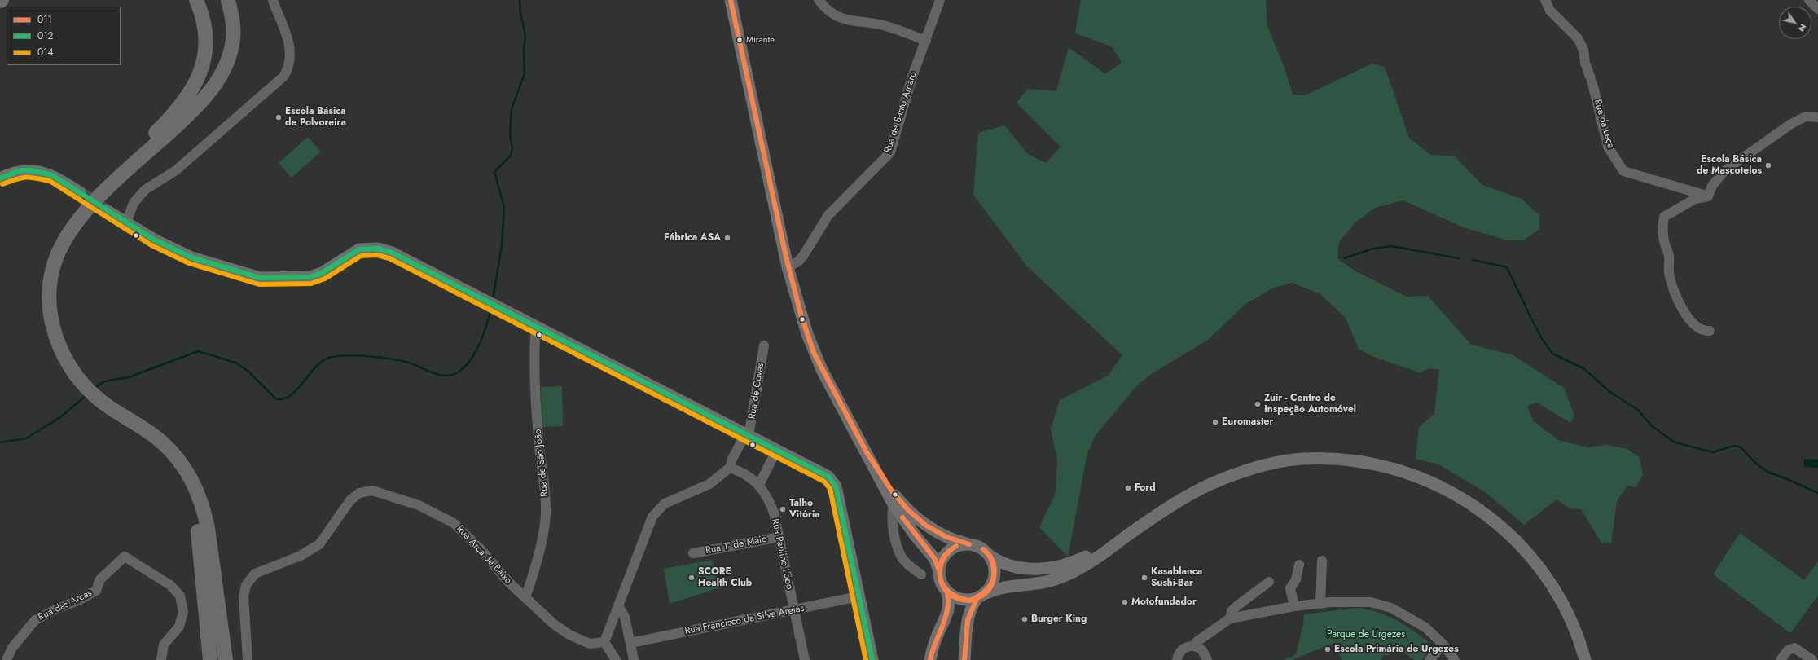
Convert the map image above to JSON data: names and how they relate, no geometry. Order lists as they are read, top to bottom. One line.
{"streets":{"street":["Rua de Santo Amaro","Rua da Leça","Rua de Covas","Rua de São João","Rua 1º de Maio","Rua Paulino Lobo","Rua Arca de Baixo","Rua das Arcas","Rua Francisco da Silva Areias"]},"crossings":[["Rua de Covas","Rua Paulino Lobo"],["Rua de São João","Rua Arca de Baixo"],["Rua 1º de Maio","Rua Paulino Lobo"],["Rua Paulino Lobo","Rua Francisco da Silva Areias"]],"parks":["Parque de Urgezes"],"places":["Mirante","Escola Básica de Polvoreira","Escola Básica de Mascotelos","Fábrica ASA","Zuir - Centro de Inspeção Automóvel","Euromaster","Ford","Talho Vitória","SCORE Health Club","Kasablanca Sushi-Bar","Motofundador","Burger King","Escola Primária de Urgezes"],"lines":["transit line 011","transit line 012","transit line 014"],"legend":["011","012","014"],"north":"bottom right"}
